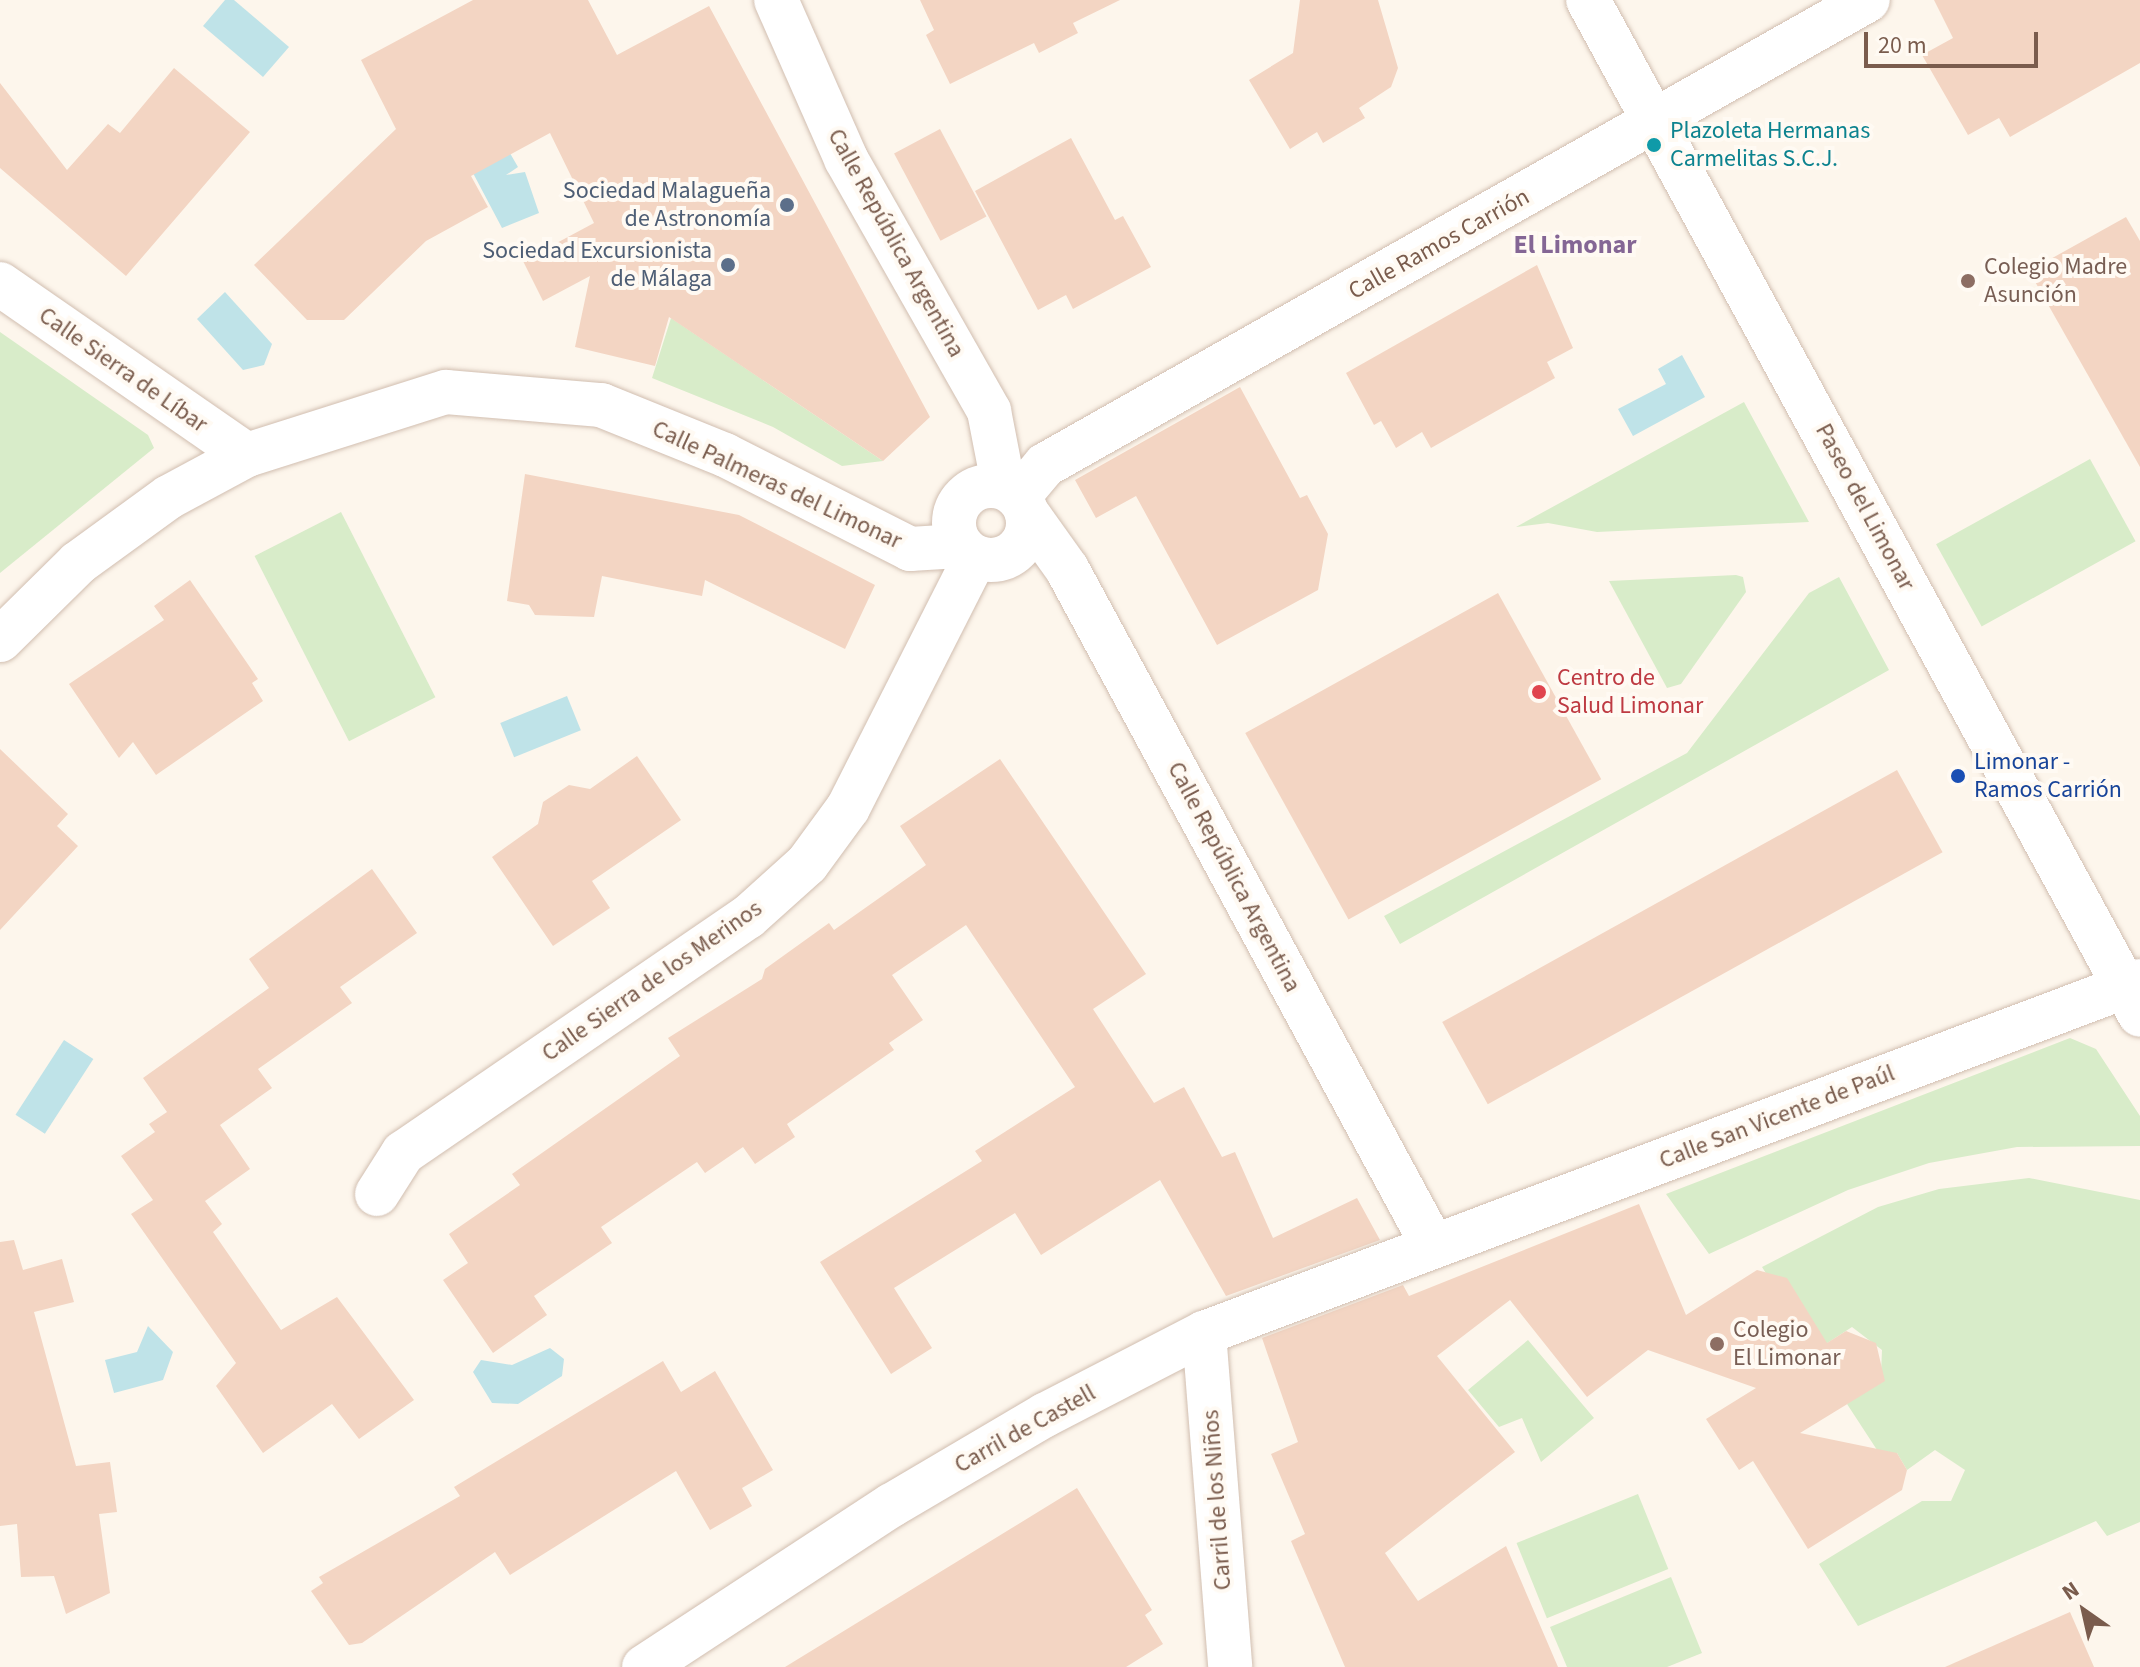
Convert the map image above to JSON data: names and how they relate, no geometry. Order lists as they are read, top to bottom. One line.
{"streets":{"street":["Calle República Argentina","Calle Ramos Carrión","Calle Sierra de Líbar","Calle Palmeras del Limonar","Paseo del Limonar","Calle Sierra de los Merinos","Calle San Vicente de Paúl","Carril de Castell","Carril de los Niños"]},"crossings":[["Calle República Argentina","Calle Ramos Carrión"],["Calle República Argentina","Calle Palmeras del Limonar"],["Calle República Argentina","Calle Sierra de los Merinos"],["Calle República Argentina","Calle San Vicente de Paúl"],["Calle República Argentina","Carril de Castell"],["Calle Ramos Carrión","Calle Palmeras del Limonar"],["Calle Ramos Carrión","Paseo del Limonar"],["Calle Ramos Carrión","Calle Sierra de los Merinos"],["Calle Sierra de Líbar","Calle Palmeras del Limonar"],["Calle Palmeras del Limonar","Calle Sierra de los Merinos"],["Paseo del Limonar","Calle San Vicente de Paúl"],["Calle San Vicente de Paúl","Carril de Castell"],["Carril de Castell","Carril de los Niños"]],"districts":["El Limonar"],"places":["Plazoleta Hermanas Carmelitas S.C.J.","Sociedad Malagueña de Astronomía","Sociedad Excursionista de Málaga","Colegio Madre Asunción","Centro de Salud Limonar","Limonar - Ramos Carrión","Colegio El Limonar"],"scale_bar":"20 m","north":"top left"}
